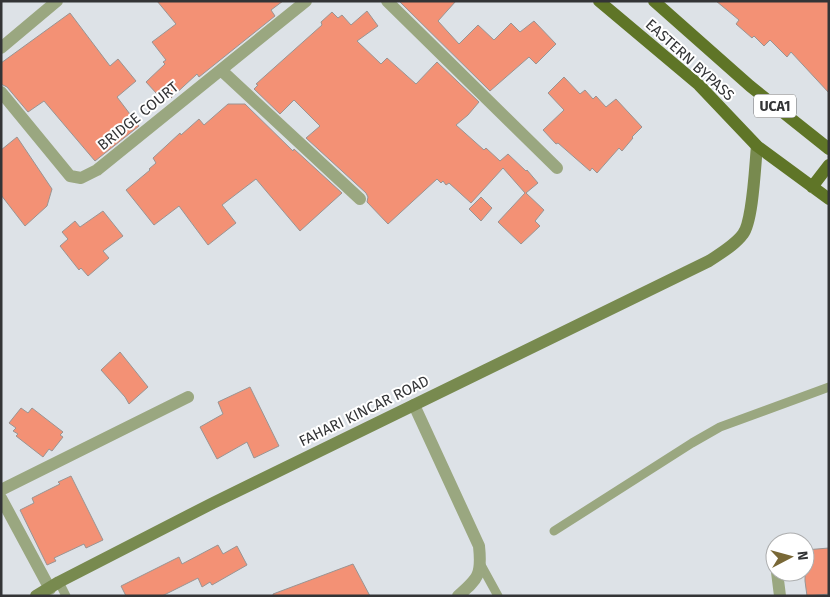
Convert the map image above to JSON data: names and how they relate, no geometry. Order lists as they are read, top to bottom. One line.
{"streets":{"main road":["EASTERN BYPASS","UCA1"],"street":["BRIDGE COURT","FAHARI KINCAR ROAD"]},"crossings":[["EASTERN BYPASS","FAHARI KINCAR ROAD"]],"north":"right"}
